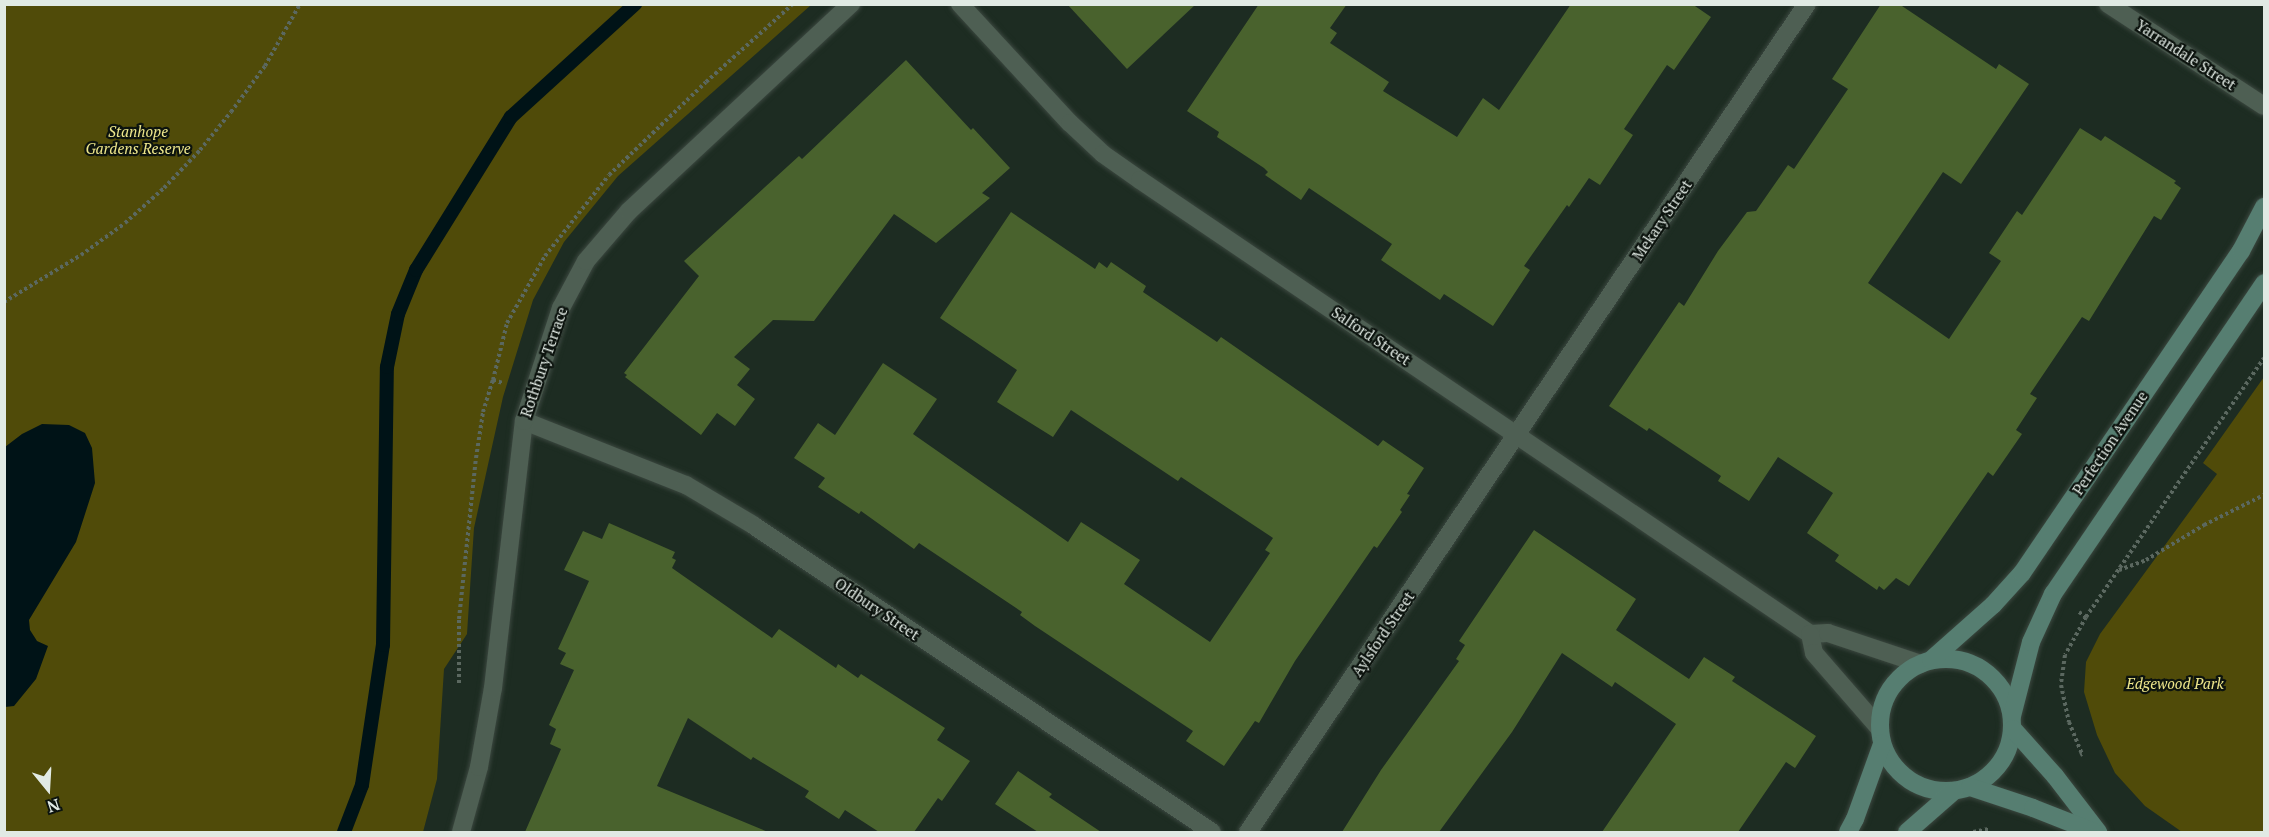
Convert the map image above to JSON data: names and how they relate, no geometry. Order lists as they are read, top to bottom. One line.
{"streets":{"main road":["Perfection Avenue"],"street":["Yarrandale Street","Mekary Street","Salford Street","Rothbury Terrace","Oldbury Street","Aylsford Street"]},"crossings":[["Mekary Street","Salford Street"],["Mekary Street","Aylsford Street"],["Salford Street","Perfection Avenue"],["Salford Street","Aylsford Street"],["Rothbury Terrace","Oldbury Street"]],"parks":["Stanhope Gardens Reserve","Edgewood Park"],"north":"bottom"}
